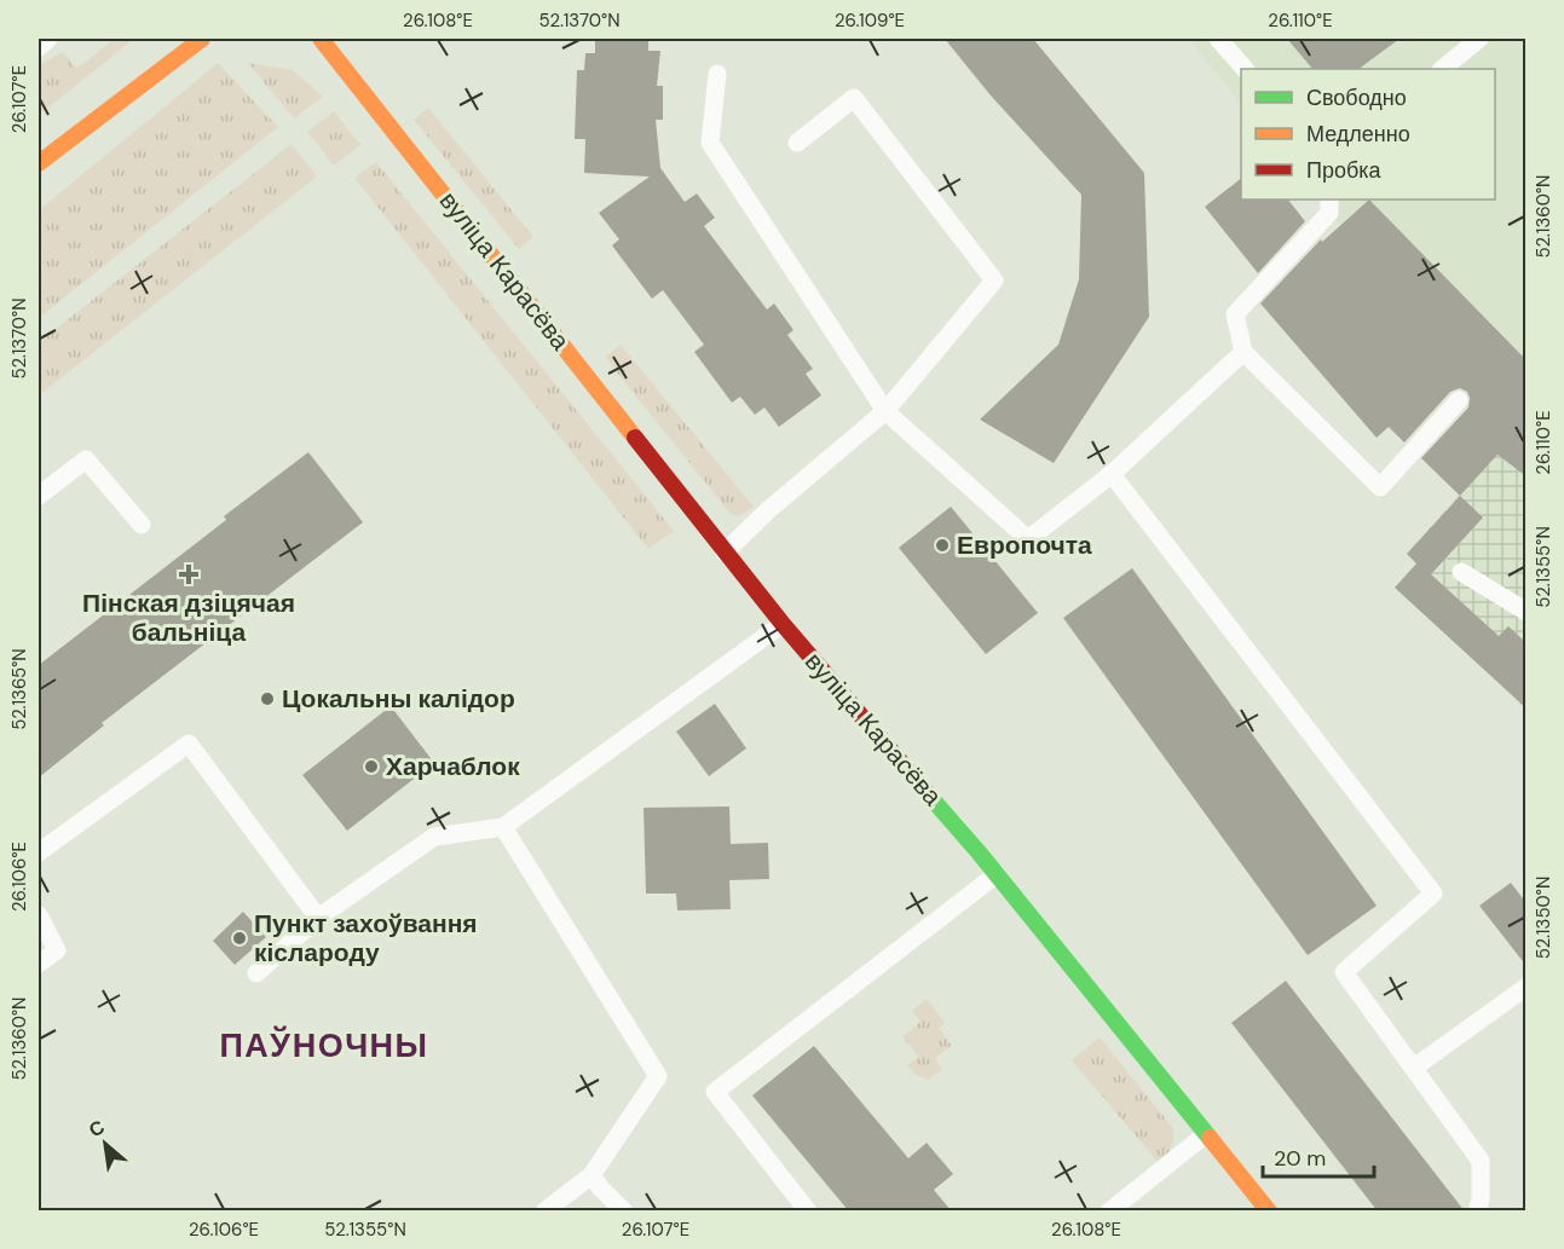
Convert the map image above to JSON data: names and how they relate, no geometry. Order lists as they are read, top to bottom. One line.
{"streets":{"street":["вуліца Карасёва"]},"districts":["ПАЎНОЧНЫ"],"places":{"other":["Европочта","Цокальны калідор","Харчаблок","Пункт захоўвання кіслароду"],"health":["Пінская дзіцячая бальніца"]},"legend":["Свободно","Медленно","Пробка"],"scale_bar":"20 m","north":"top left","coordinates":["26.108°E","52.1370°N","26.109°E","26.110°E","26.107°E","52.1360°N","52.1355°N","52.1365°N","26.106°E","52.1350°N"]}
